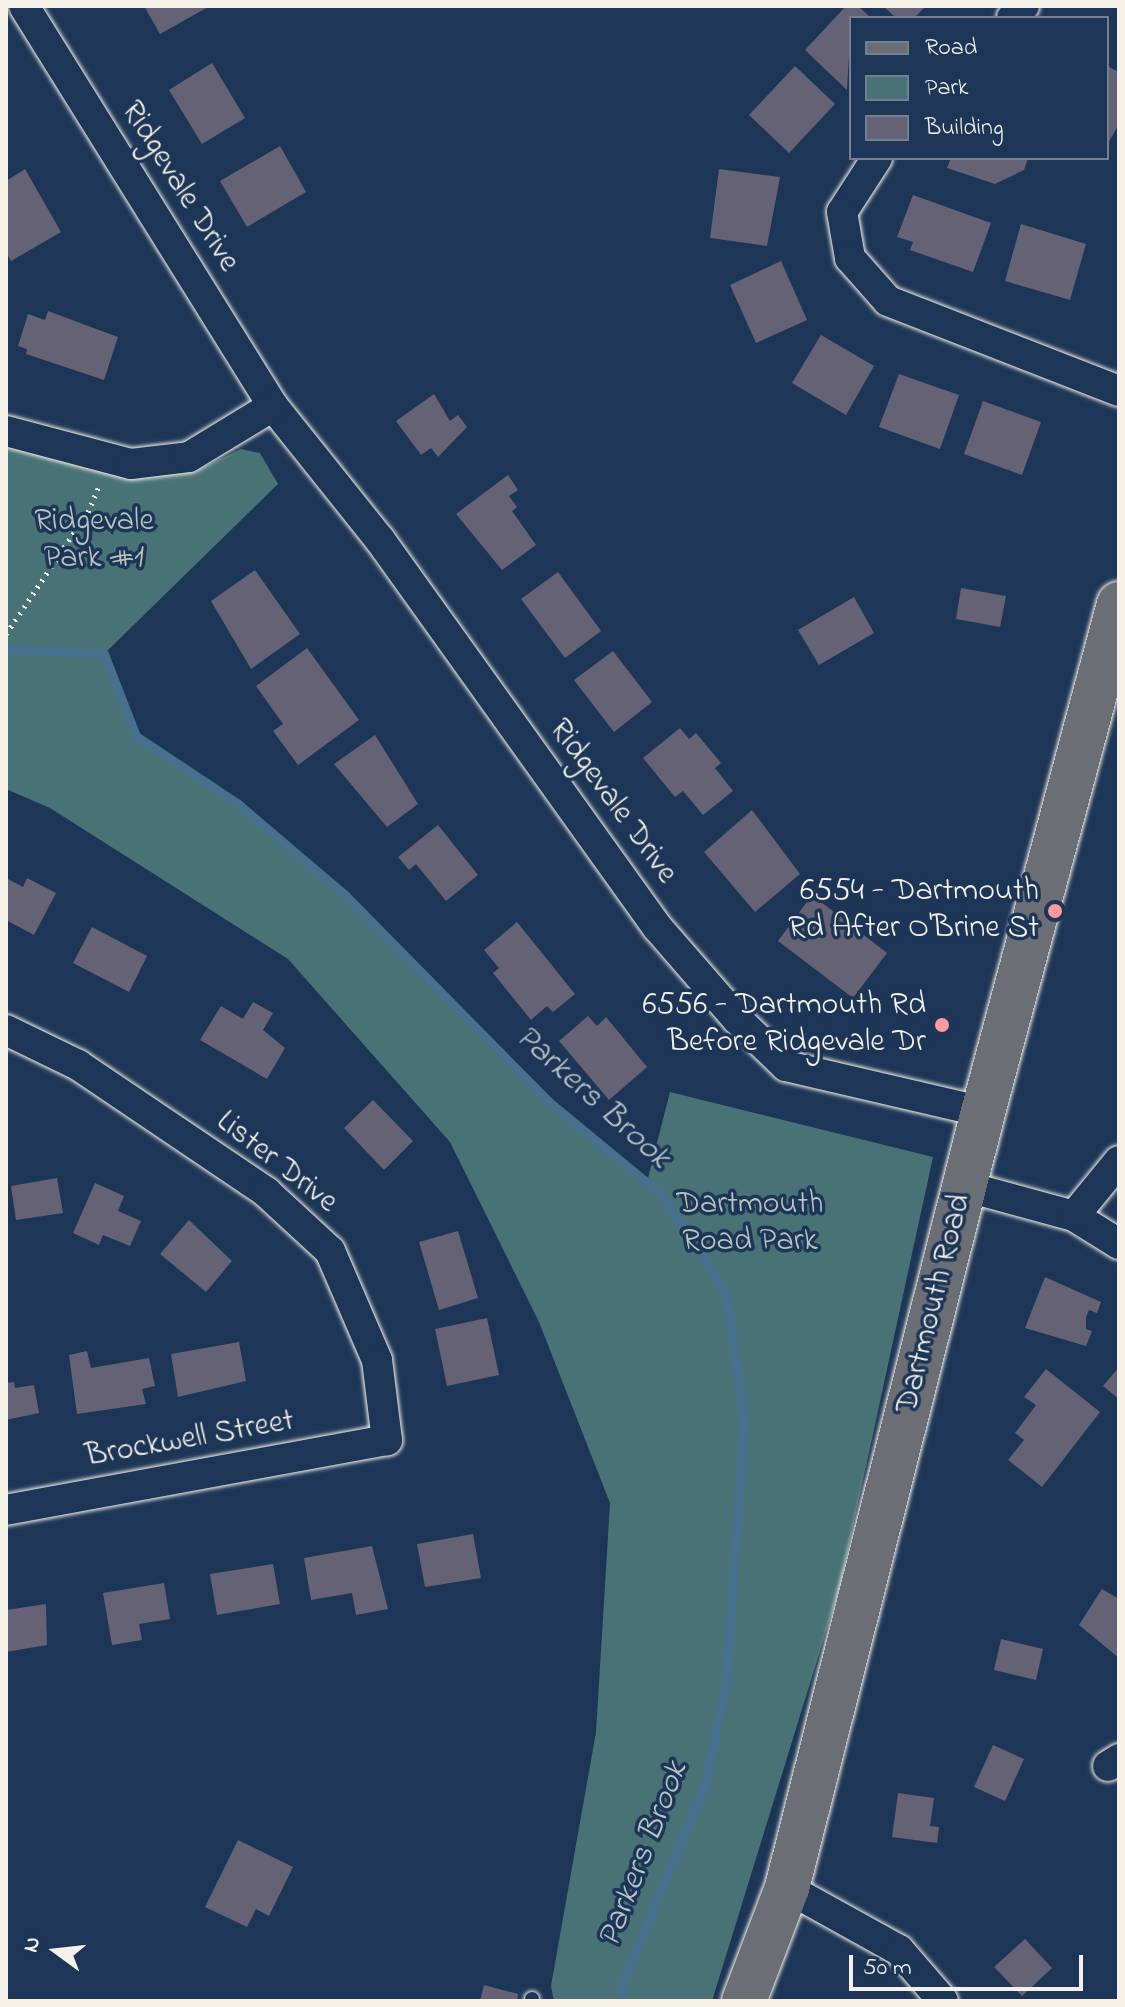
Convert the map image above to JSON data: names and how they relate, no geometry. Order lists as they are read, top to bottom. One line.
{"streets":{"main road":["Dartmouth Road"],"street":["Ridgevale Drive","Lister Drive","Brockwell Street"]},"crossings":[["Ridgevale Drive","Dartmouth Road"],["Lister Drive","Brockwell Street"]],"water":["Parkers Brook"],"parks":["Ridgevale Park #1","Dartmouth Road Park"],"places":["6554 - Dartmouth Rd After O'Brine St","6556 - Dartmouth Rd Before Ridgevale Dr"],"legend":["Road","Park","Building"],"scale_bar":"50 m","north":"left"}
